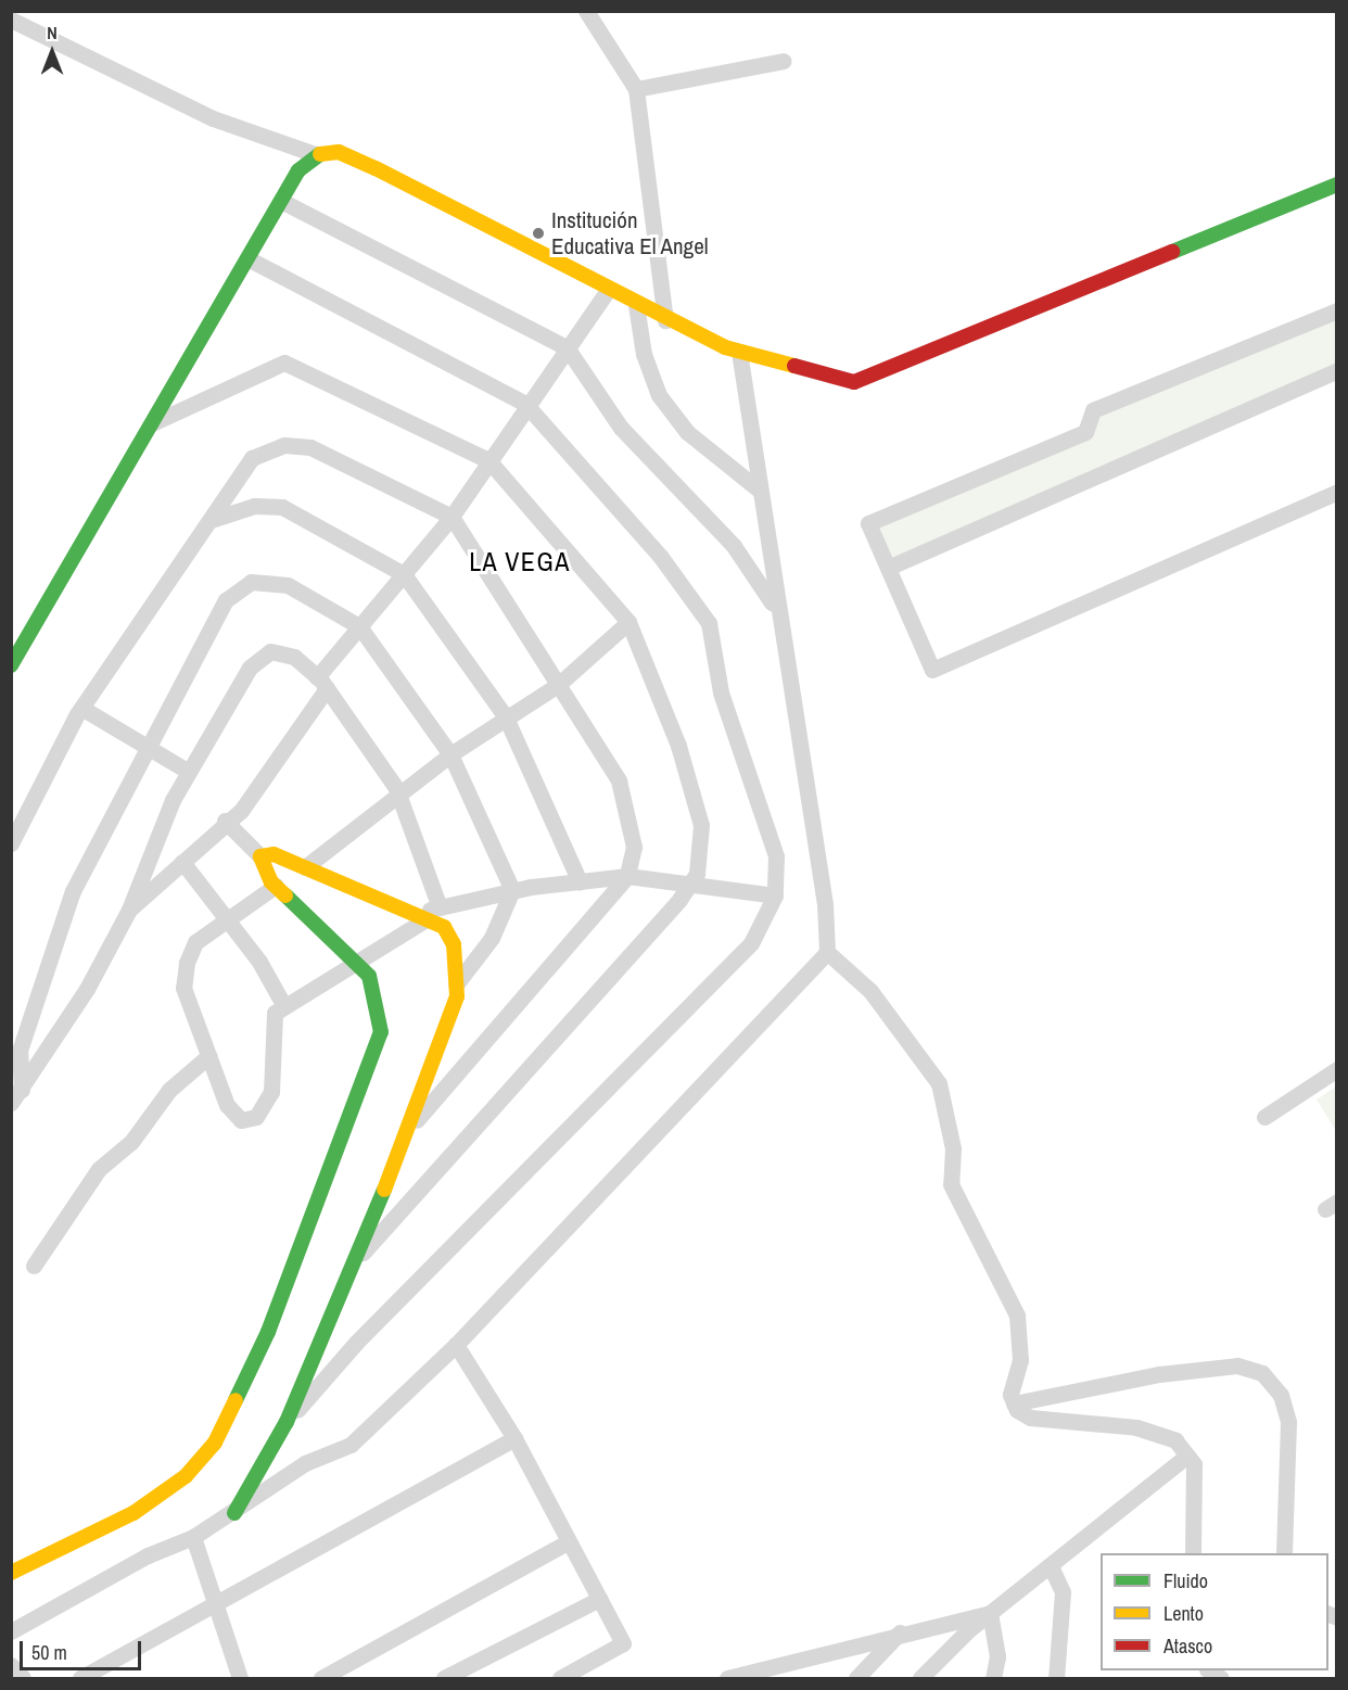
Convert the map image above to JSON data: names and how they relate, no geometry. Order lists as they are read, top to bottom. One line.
{"districts":["LA VEGA"],"places":["Institución Educativa El Angel"],"legend":["Fluido","Lento","Atasco"],"scale_bar":"50 m","north":"top"}
